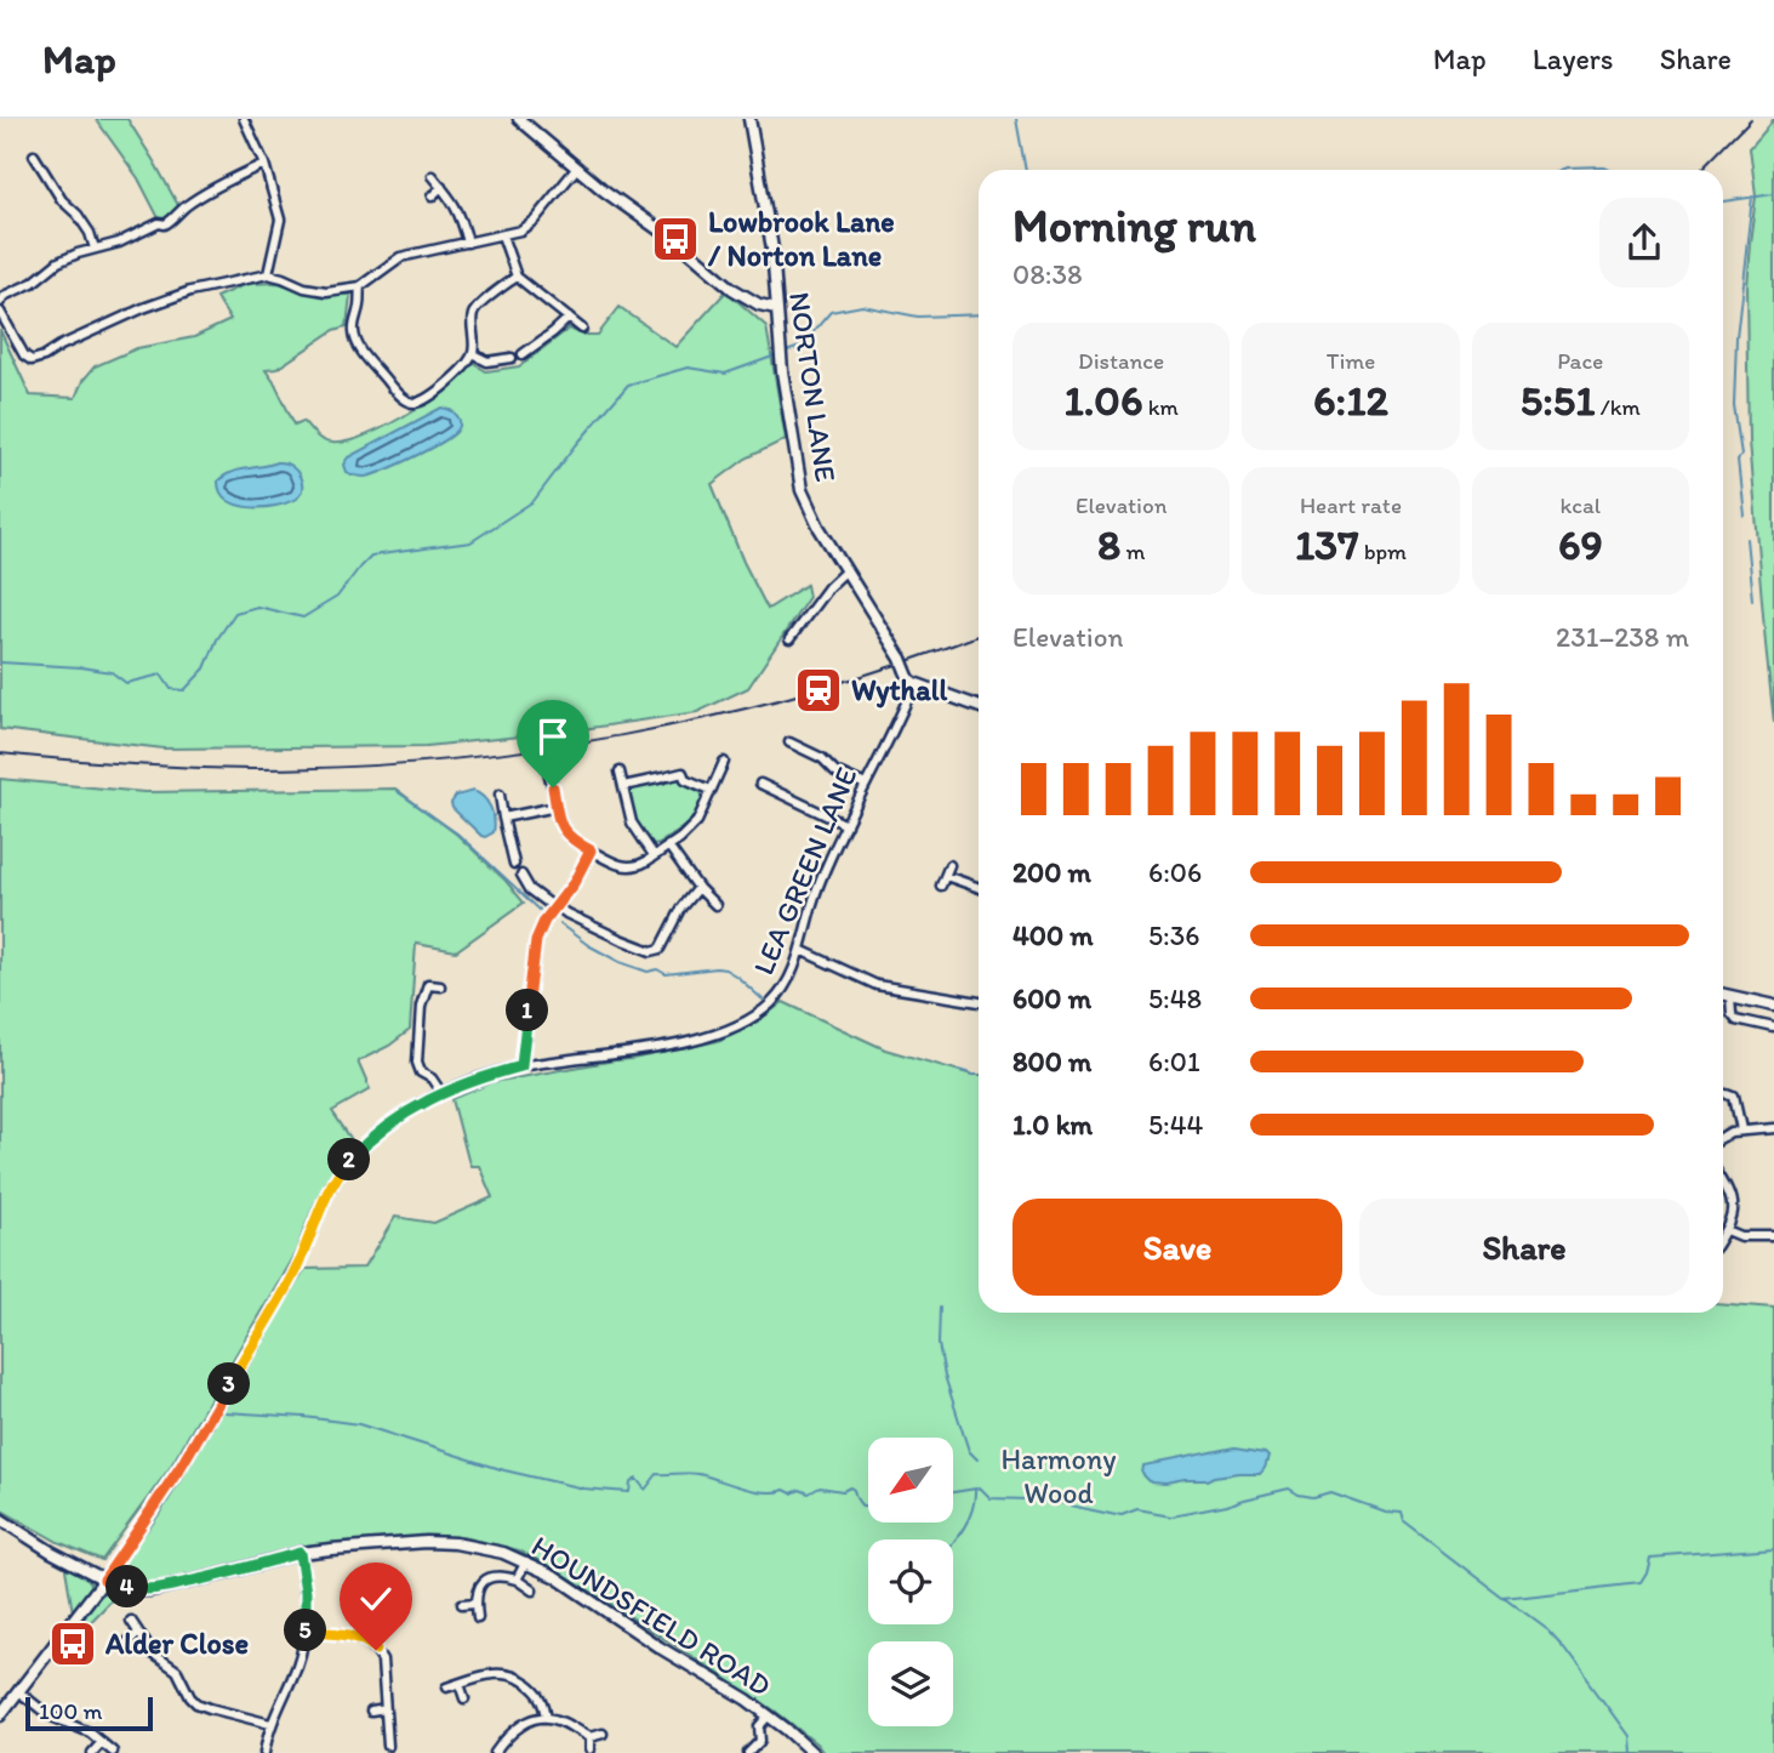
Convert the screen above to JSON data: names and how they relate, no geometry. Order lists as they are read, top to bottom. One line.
{"streets":{"street":["NORTON LANE","LEA GREEN LANE","HOUNDSFIELD ROAD"]},"crossings":[["NORTON LANE","LEA GREEN LANE"],["LEA GREEN LANE","HOUNDSFIELD ROAD"]],"parks":["Harmony Wood"],"places":{"bus stop":["Lowbrook Lane / Norton Lane","Alder Close"],"station":["Wythall"]},"scale_bar":"100 m","north":"bottom left","page":{"header":"Map","nav":["Map","Layers","Share"],"heading":["Morning run","08:38"],"stats":[["Distance","1.06 km"],["Time","6:12"],["Pace","5:51 /km"],["Elevation","8 m"],["Heart rate","137 bpm"],["kcal","69"]],"chart":["Elevation","231–238 m"],"list":[{"name":"200 m","note":"6:06"},{"name":"400 m","note":"5:36"},{"name":"600 m","note":"5:48"},{"name":"800 m","note":"6:01"},{"name":"1.0 km","note":"5:44"}],"pins":["1","2","3","4","5"],"buttons":["Save","Share"],"scale":"100 m"}}
